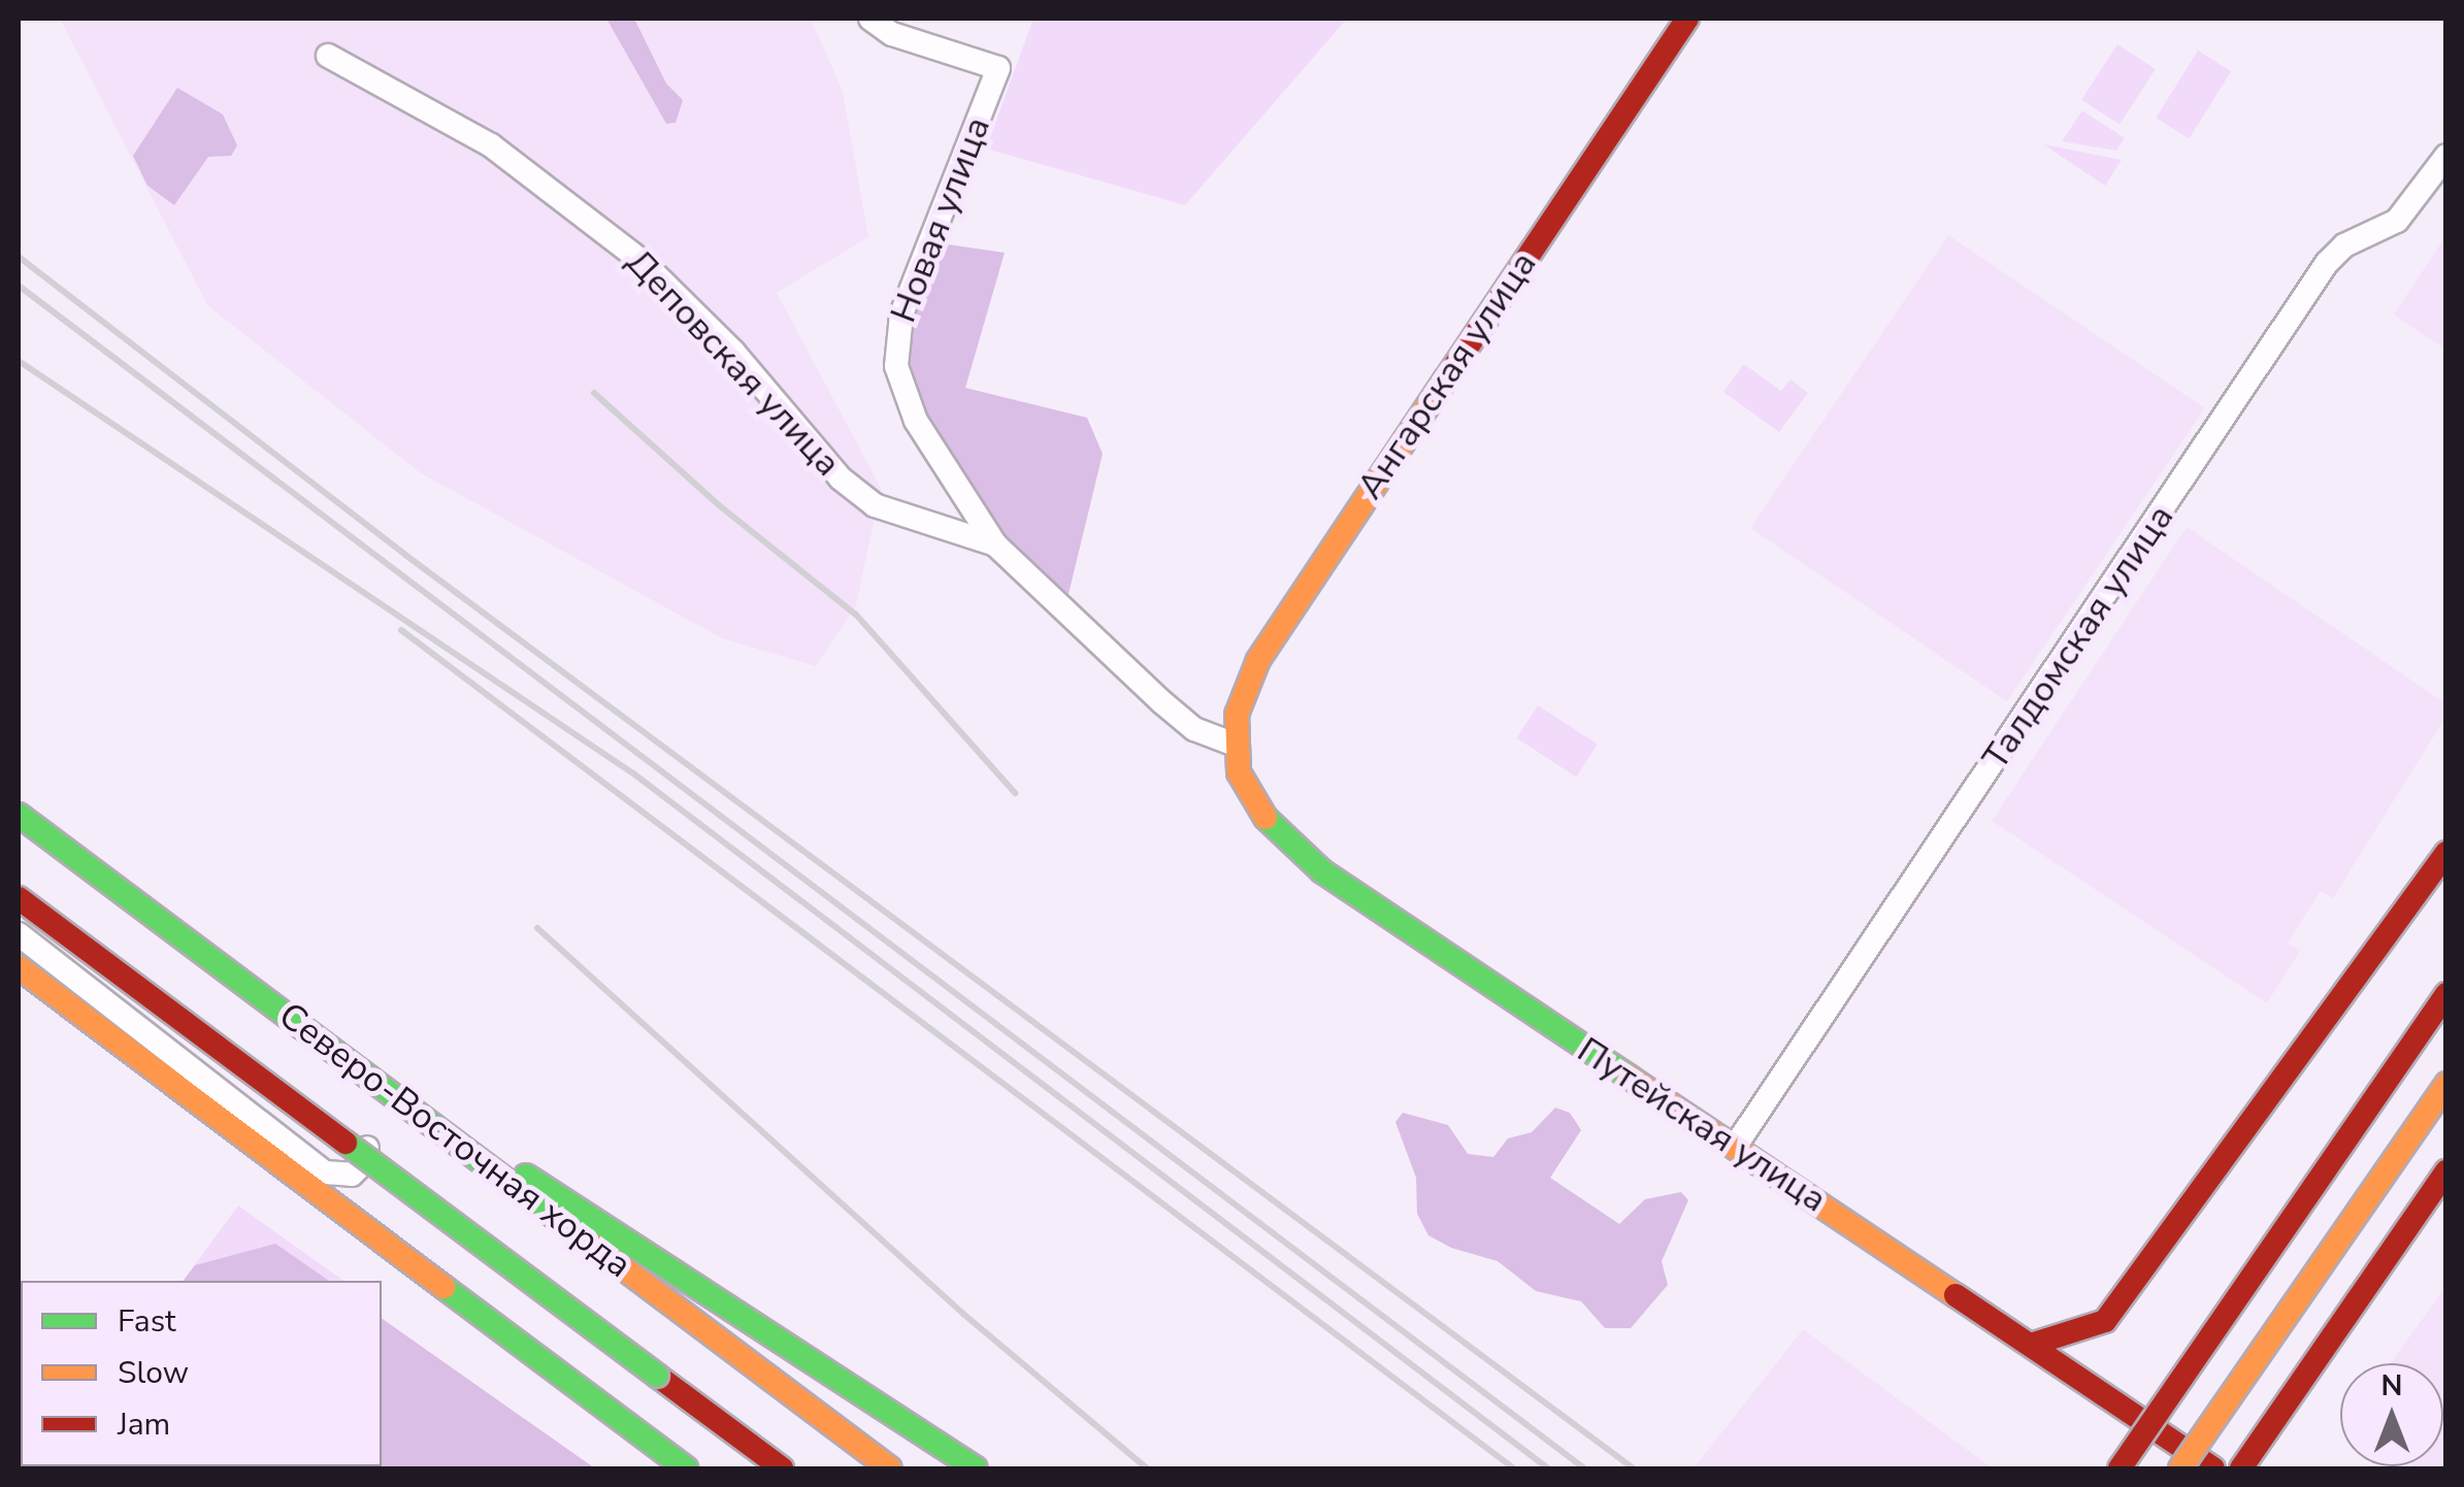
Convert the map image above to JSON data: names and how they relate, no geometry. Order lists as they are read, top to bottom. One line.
{"streets":{"main road":["Ангарская улица","Путейская улица","Северо-Восточная хорда"],"street":["Новая улица","Деповская улица","Талдомская улица"]},"crossings":[["Новая улица","Деповская улица"],["Новая улица","Ангарская улица"],["Новая улица","Путейская улица"],["Ангарская улица","Путейская улица"],["Талдомская улица","Путейская улица"]],"legend":["Fast","Slow","Jam"],"north":"top"}
